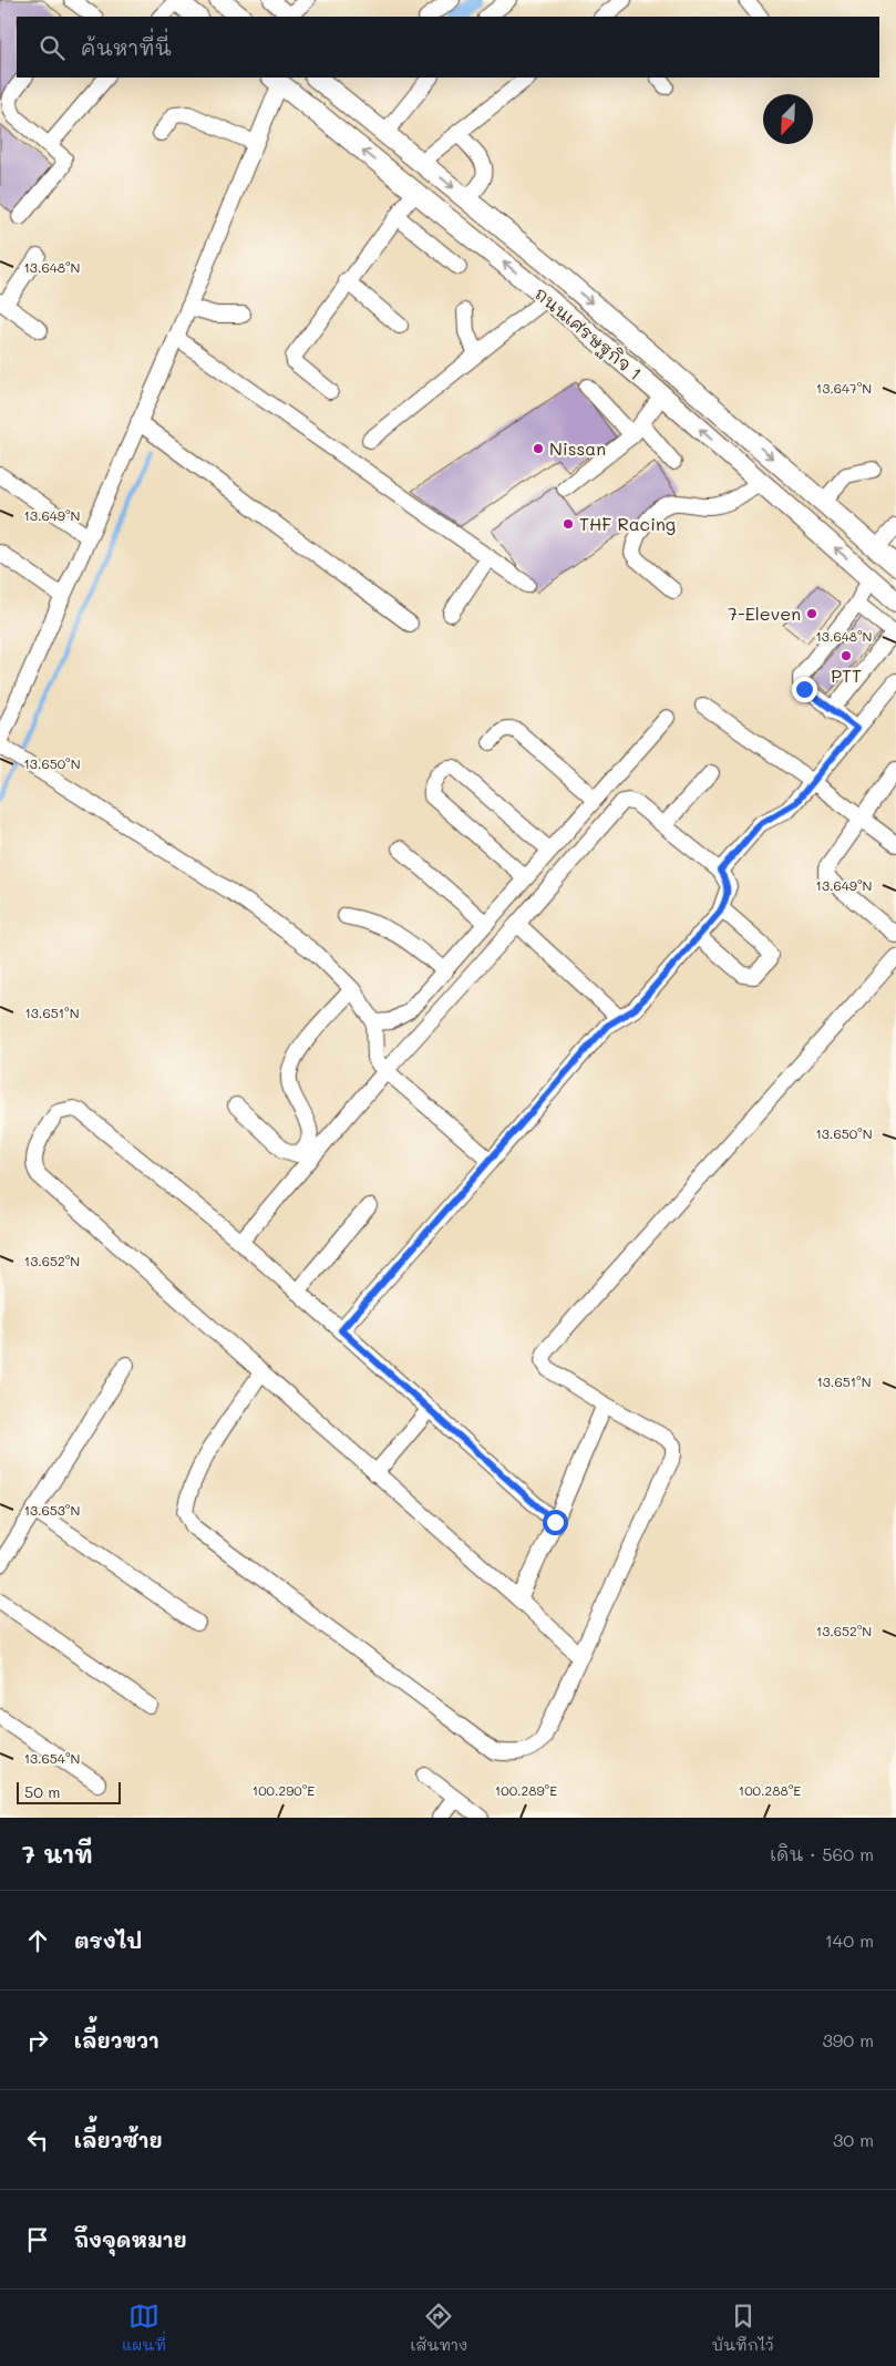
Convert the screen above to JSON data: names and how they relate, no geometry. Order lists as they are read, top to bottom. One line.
{"streets":{"main road":["ถนนเศรษฐกิจ 1"]},"places":["Nissan","THF Racing","7-Eleven","PTT"],"scale_bar":"50 m","north":"bottom left","page":{"search":"ค้นหาที่นี่","scale":"50 m","heading":["7 นาที","เดิน · 560 m"],"list":[["ตรงไป","140 m"],["เลี้ยวขวา","390 m"],["เลี้ยวซ้าย","30 m"],"ถึงจุดหมาย"],"nav":["แผนที่","เส้นทาง","บันทึกไว้"]},"coordinates":["13.648°N","13.647°N","13.649°N","13.650°N","13.651°N","13.652°N","13.653°N","13.654°N","100.290°E","100.289°E","100.288°E"]}
